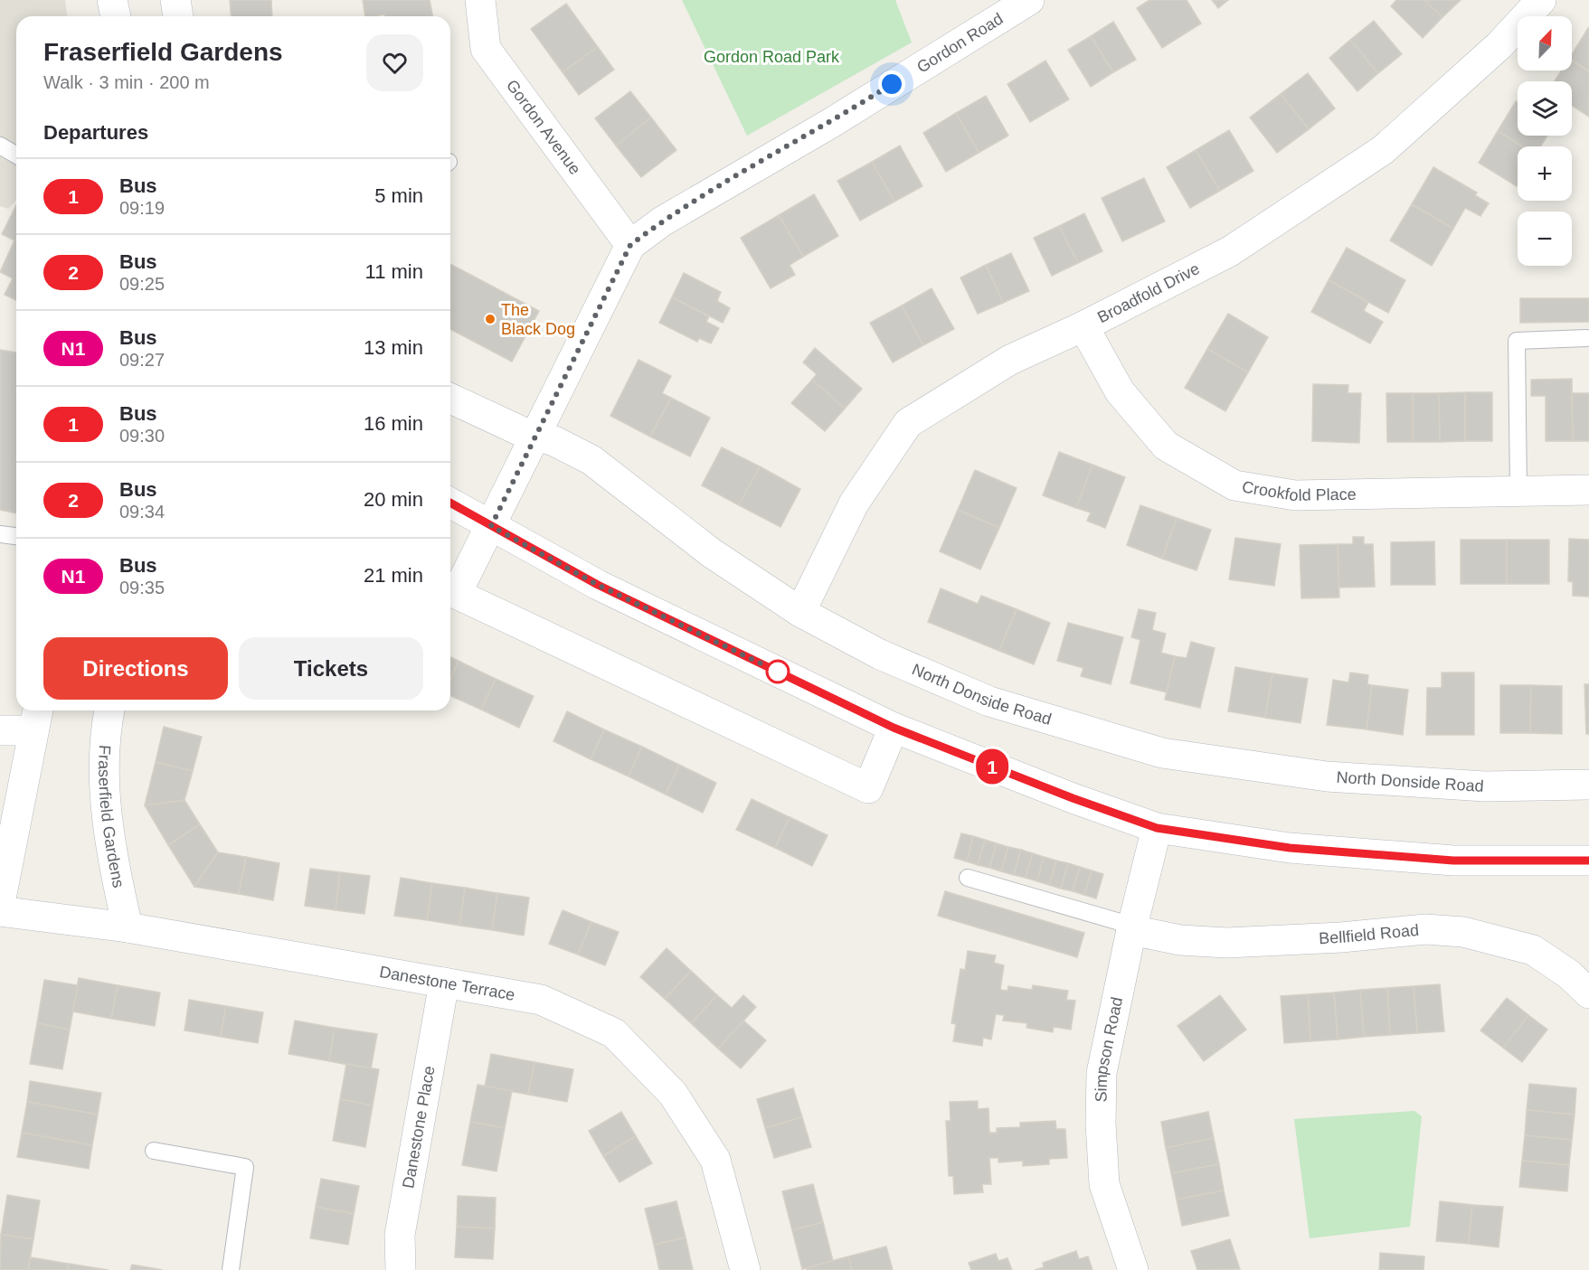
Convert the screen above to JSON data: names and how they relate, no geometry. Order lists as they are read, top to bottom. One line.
{"streets":{"street":["Gordon Road","Gordon Avenue","Broadfold Drive","Crookfold Place","North Donside Road","Fraserfield Gardens","Bellfield Road","Danestone Terrace","Simpson Road","Danestone Place"]},"crossings":[["Gordon Road","Gordon Avenue"],["Gordon Road","North Donside Road"],["Broadfold Drive","Crookfold Place"],["Broadfold Drive","North Donside Road"],["Fraserfield Gardens","Danestone Terrace"],["Bellfield Road","Simpson Road"],["Danestone Terrace","Danestone Place"]],"parks":["Gordon Road Park"],"places":["The Black Dog"],"lines":["bus line 1"],"north":"top right","page":{"on_map":"1","map_buttons":["+","−"],"heading":[["Fraserfield Gardens","Walk · 3 min · 200 m"],"Departures"],"list":[{"mark":"1","name":"Bus","note":"09:19","value":"5 min"},{"mark":"2","name":"Bus","note":"09:25","value":"11 min"},{"mark":"N1","name":"Bus","note":"09:27","value":"13 min"},{"mark":"1","name":"Bus","note":"09:30","value":"16 min"},{"mark":"2","name":"Bus","note":"09:34","value":"20 min"},{"mark":"N1","name":"Bus","note":"09:35","value":"21 min"}],"buttons":["Directions","Tickets"]}}
